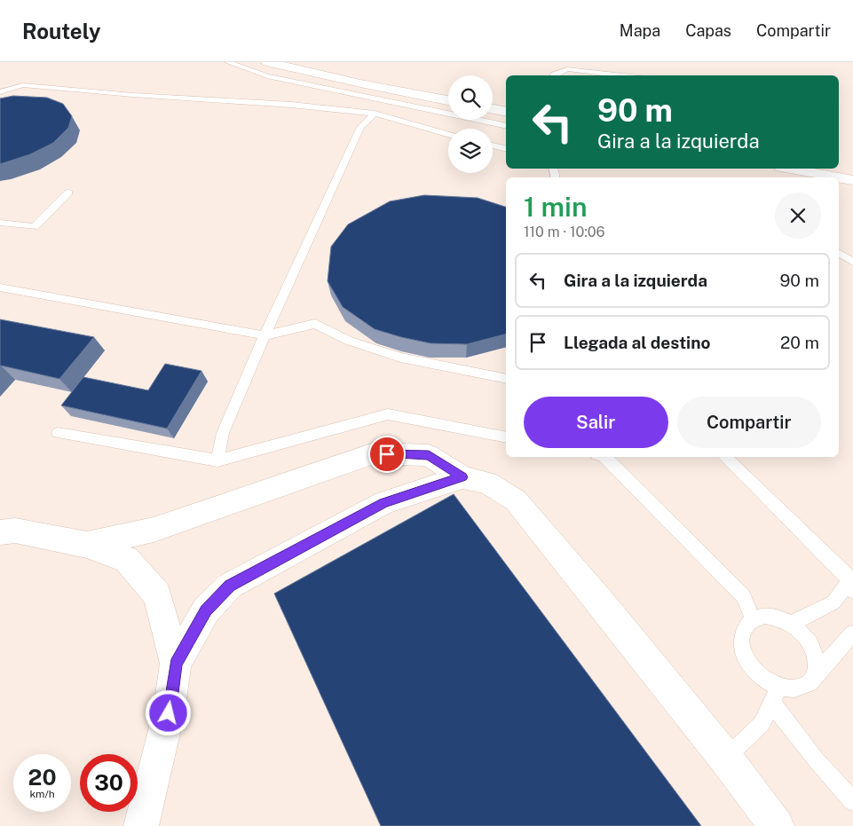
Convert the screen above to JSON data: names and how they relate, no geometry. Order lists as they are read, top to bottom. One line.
{"page":{"header":"Routely","nav":["Mapa","Capas","Compartir"],"turn":["90 m","Gira a la izquierda"],"heading":["1 min","110 m · 10:06"],"list":[{"name":"Gira a la izquierda","value":"90 m"},{"name":"Llegada al destino","value":"20 m"}],"buttons":["Salir","Compartir"],"speed":"20 km/h","limit":"30"}}
